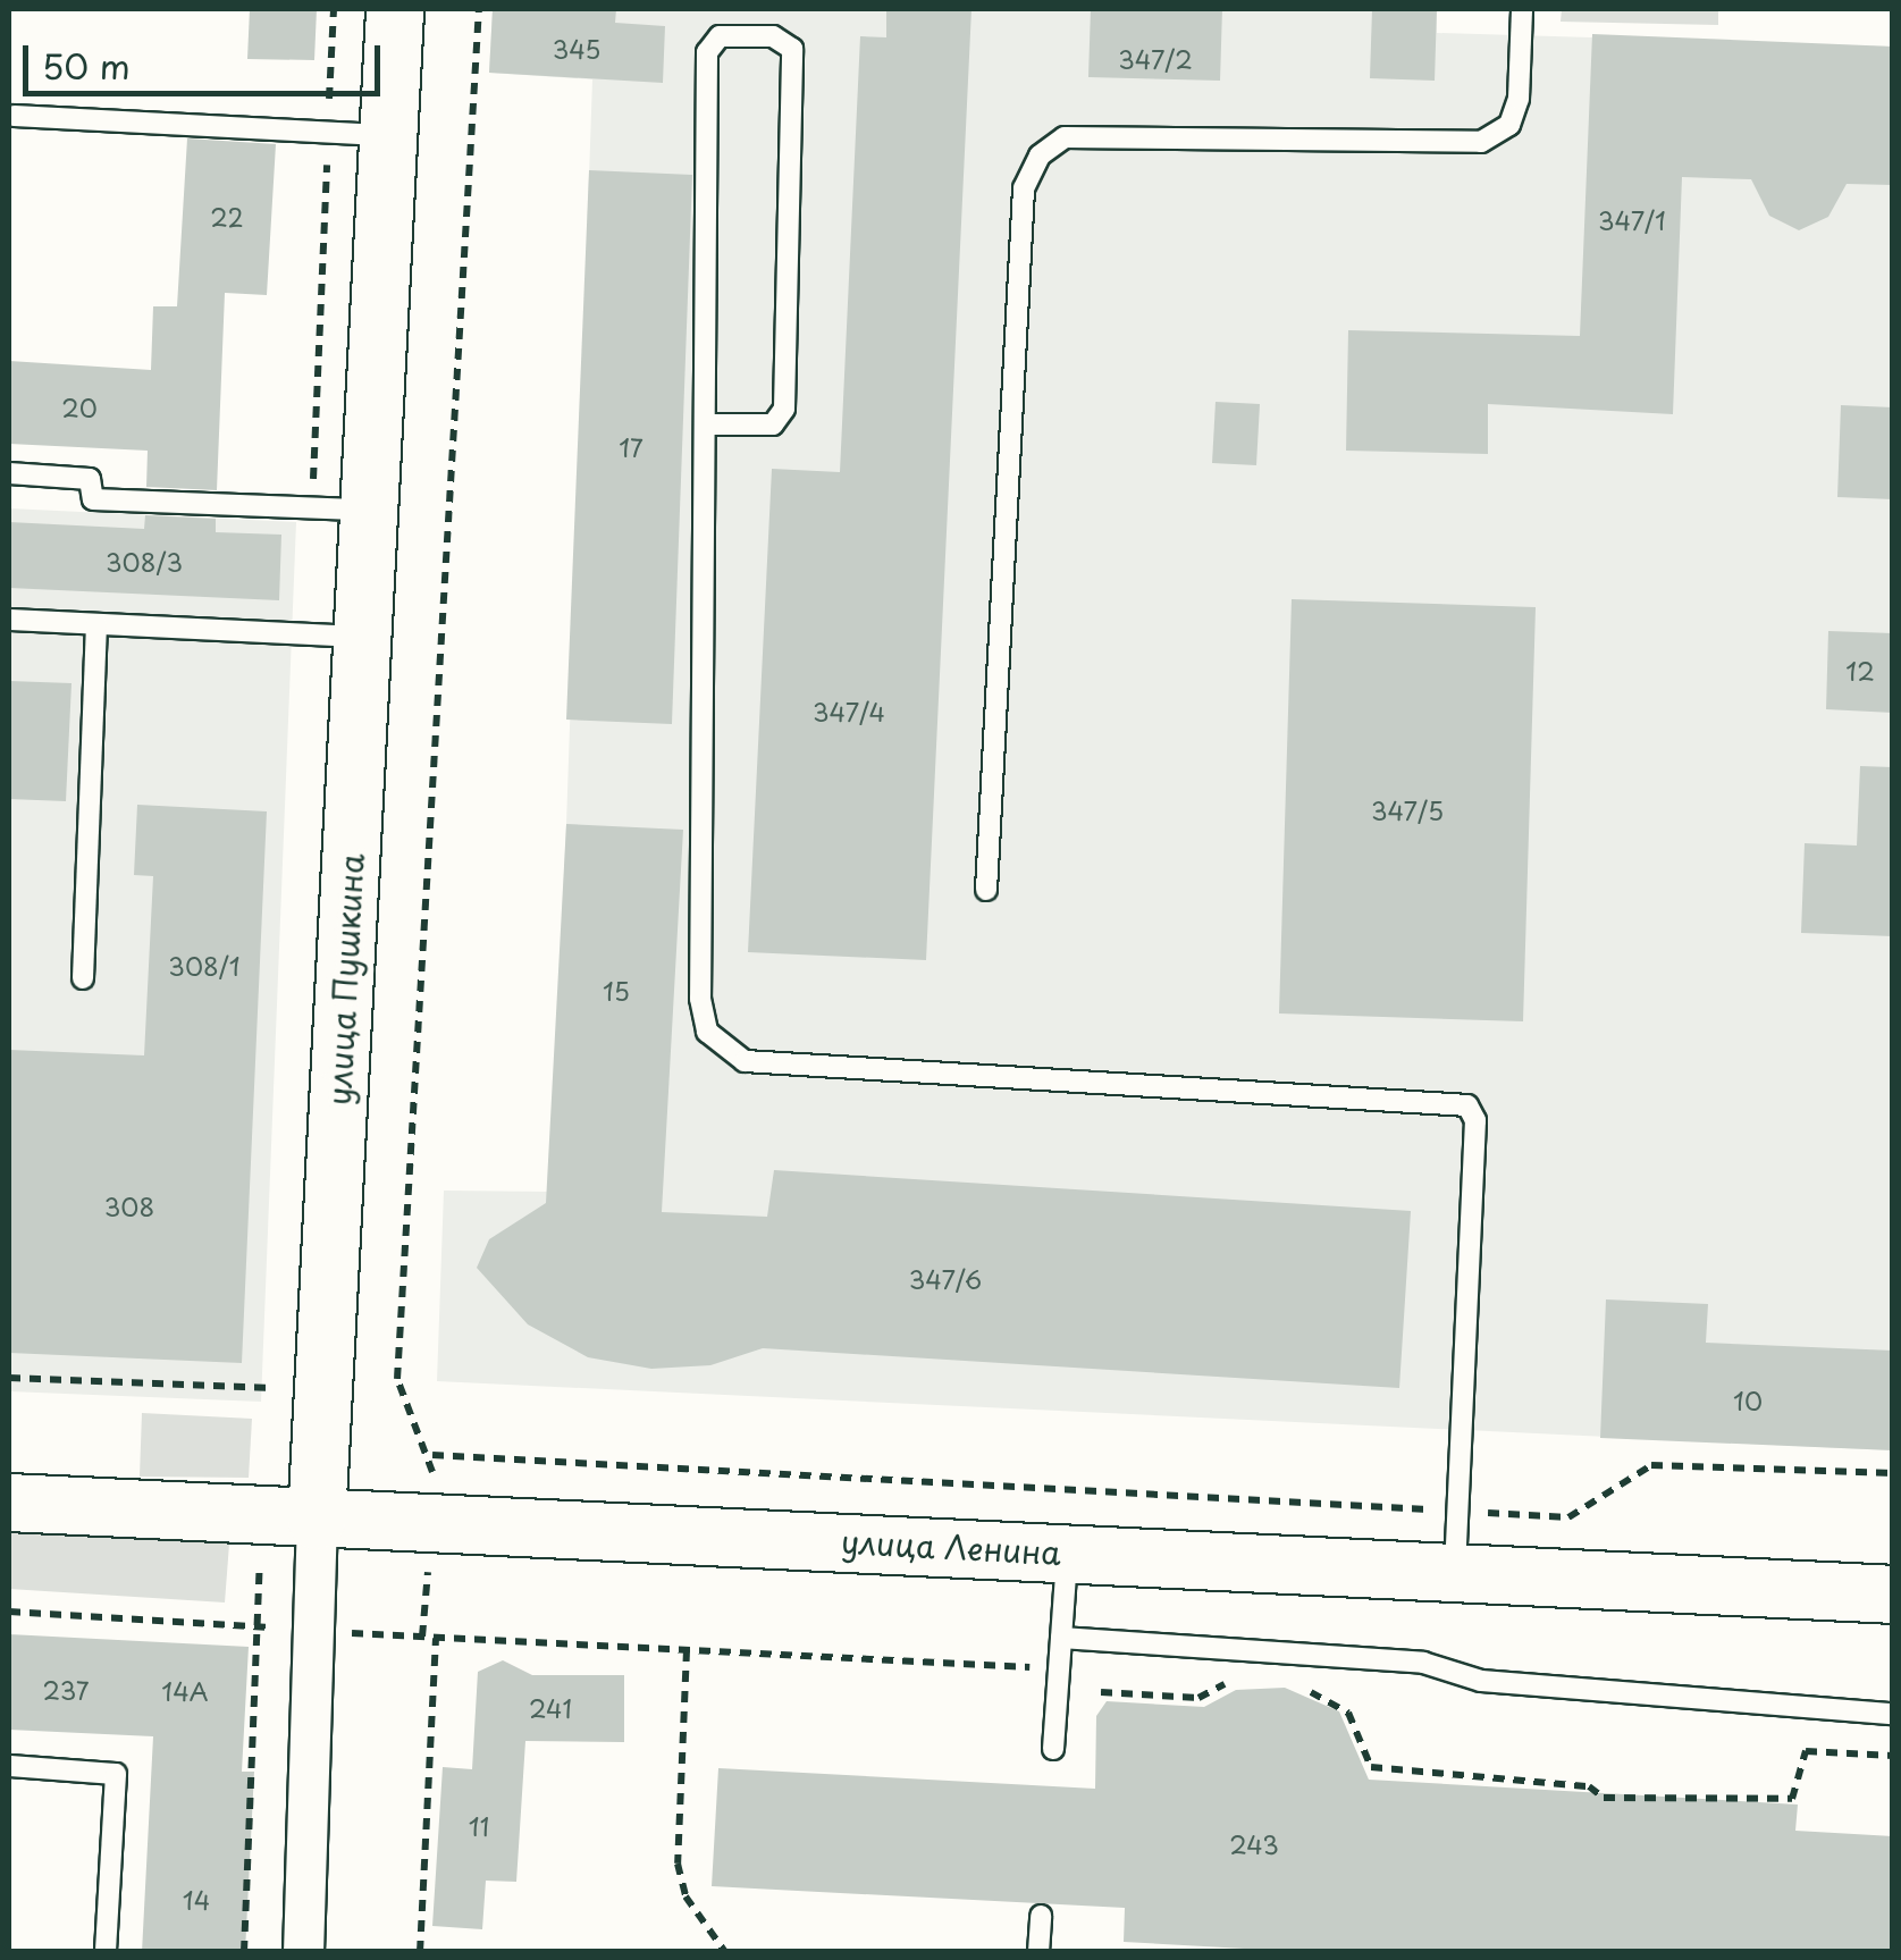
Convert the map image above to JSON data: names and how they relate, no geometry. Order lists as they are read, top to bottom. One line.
{"streets":{"main road":["улица Пушкина","улица Ленина"]},"crossings":[["улица Пушкина","улица Ленина"]],"house_numbers":["345","347/2","22","347/1","20","17","308/3","12","347/4","347/5","308/1","15","308","347/6","10","237","14А","241","11","243","14"],"scale_bar":"50 m"}
